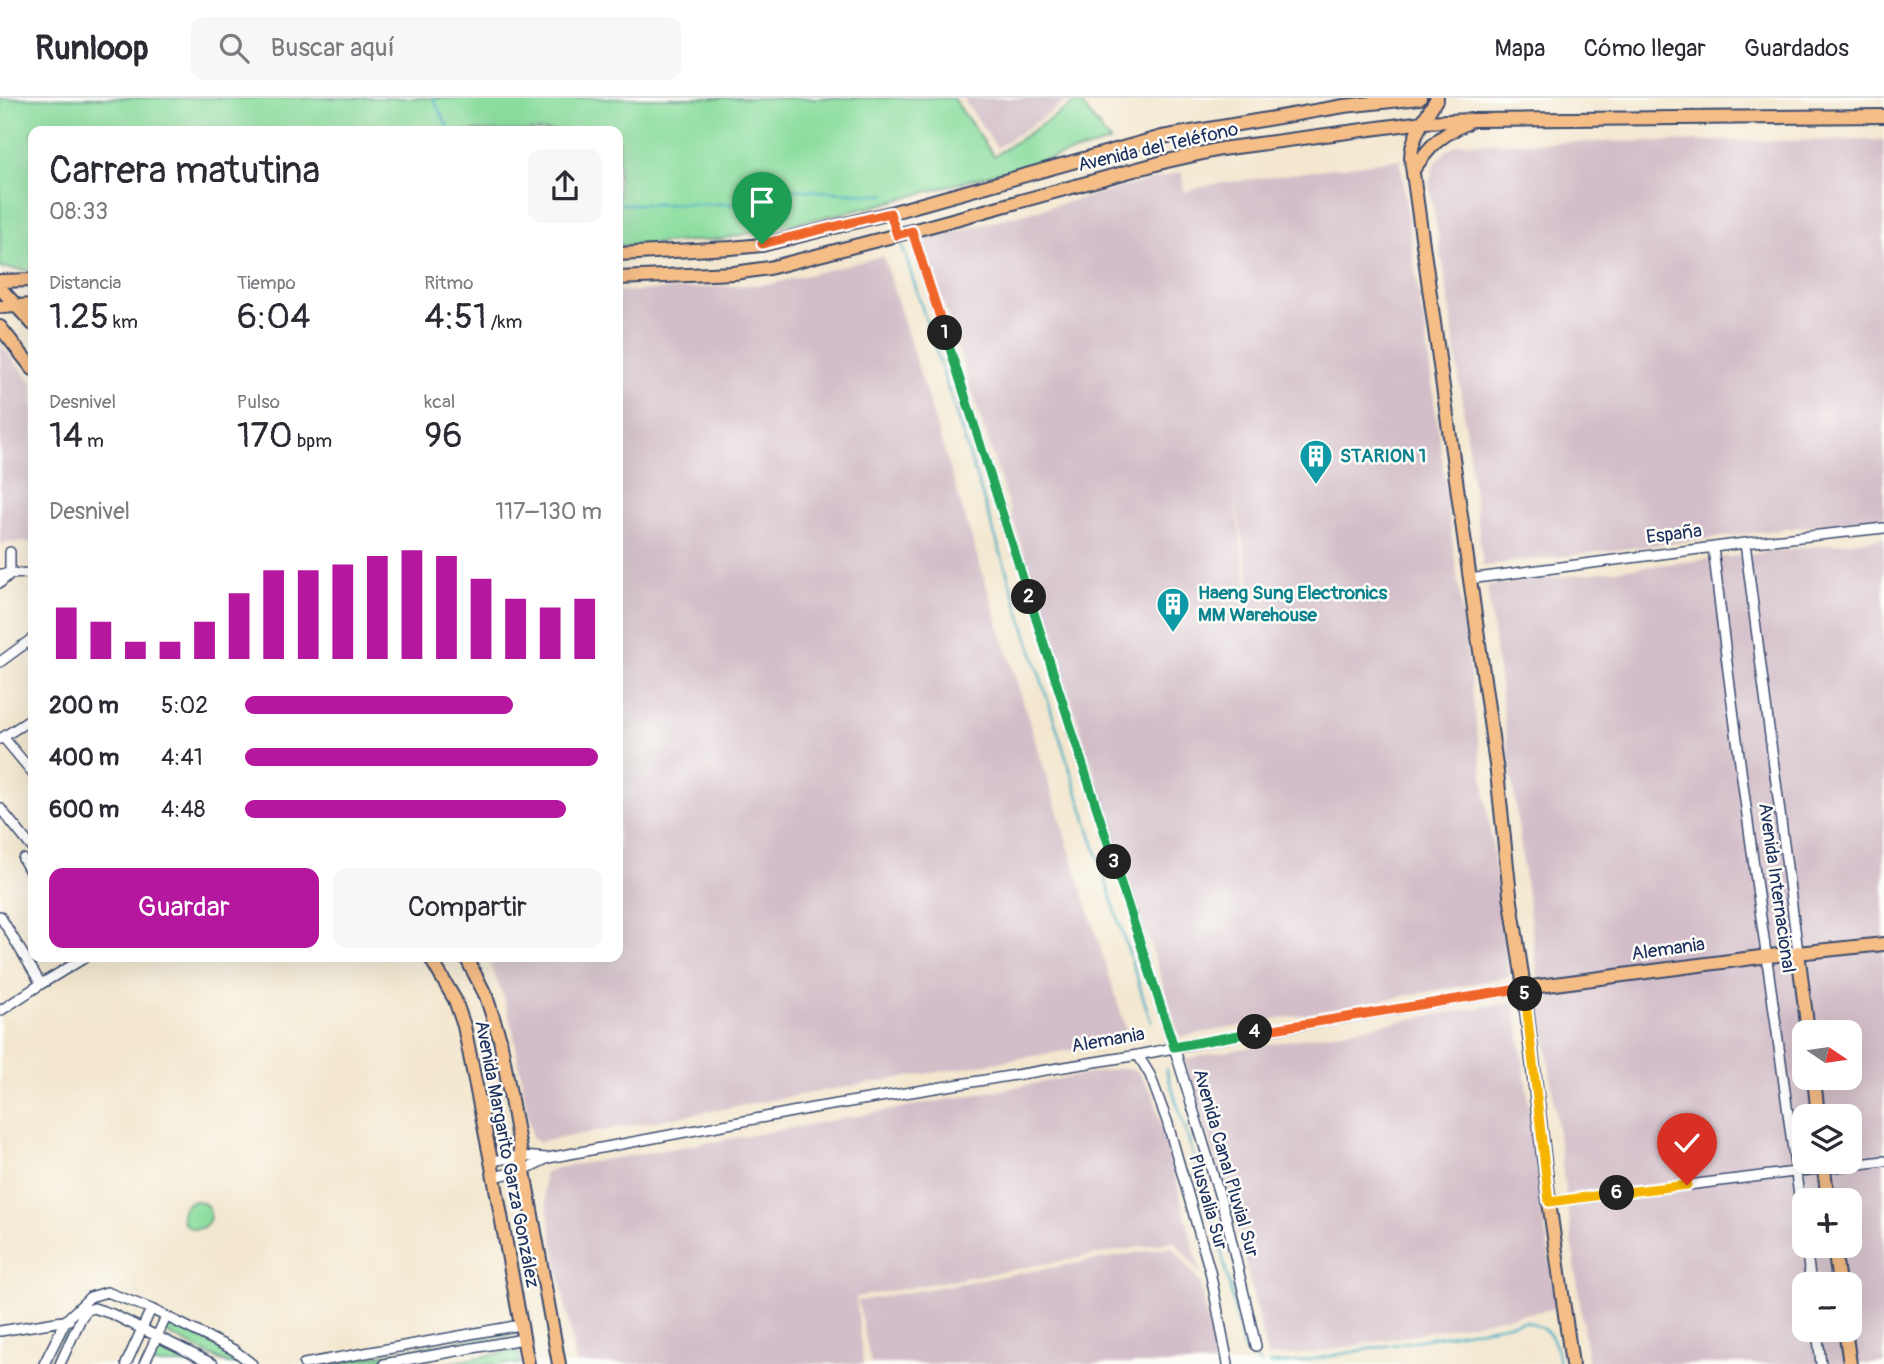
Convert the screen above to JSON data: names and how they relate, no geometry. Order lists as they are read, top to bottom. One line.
{"streets":{"main road":["Avenida del Teléfono","Avenida Internacional","Alemania","Avenida Margarito Garza González"],"street":["España","Avenida Canal Pluvial Sur","Plusvalia Sur"]},"crossings":[["Avenida del Teléfono","Avenida Canal Pluvial Sur"],["España","Avenida Internacional"],["Avenida Internacional","Alemania"],["Alemania","Avenida Margarito Garza González"],["Alemania","Avenida Canal Pluvial Sur"],["Alemania","Plusvalia Sur"]],"places":{"building":["STARION 1","Haeng Sung Electronics MM Warehouse"]},"north":"right","page":{"header":"Runloop","search":"Buscar aquí","nav":["Mapa","Cómo llegar","Guardados"],"heading":["Carrera matutina","08:33"],"stats":[["Distancia","1.25 km"],["Tiempo","6:04"],["Ritmo","4:51 /km"],["Desnivel","14 m"],["Pulso","170 bpm"],["kcal","96"]],"pins":["1","2","3","5","4","6"],"chart":["Desnivel","117–130 m"],"list":[{"name":"200 m","note":"5:02"},{"name":"400 m","note":"4:41"},{"name":"600 m","note":"4:48"}],"buttons":["Guardar","Compartir"],"map_buttons":["+","−"]}}
